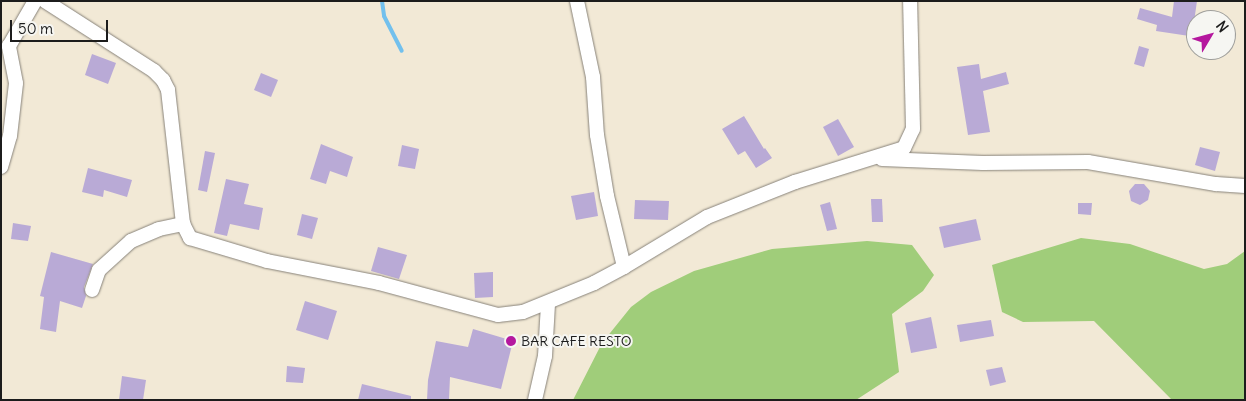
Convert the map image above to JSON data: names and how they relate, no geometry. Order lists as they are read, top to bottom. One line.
{"places":["BAR CAFE RESTO"],"scale_bar":"50 m","north":"top right"}
